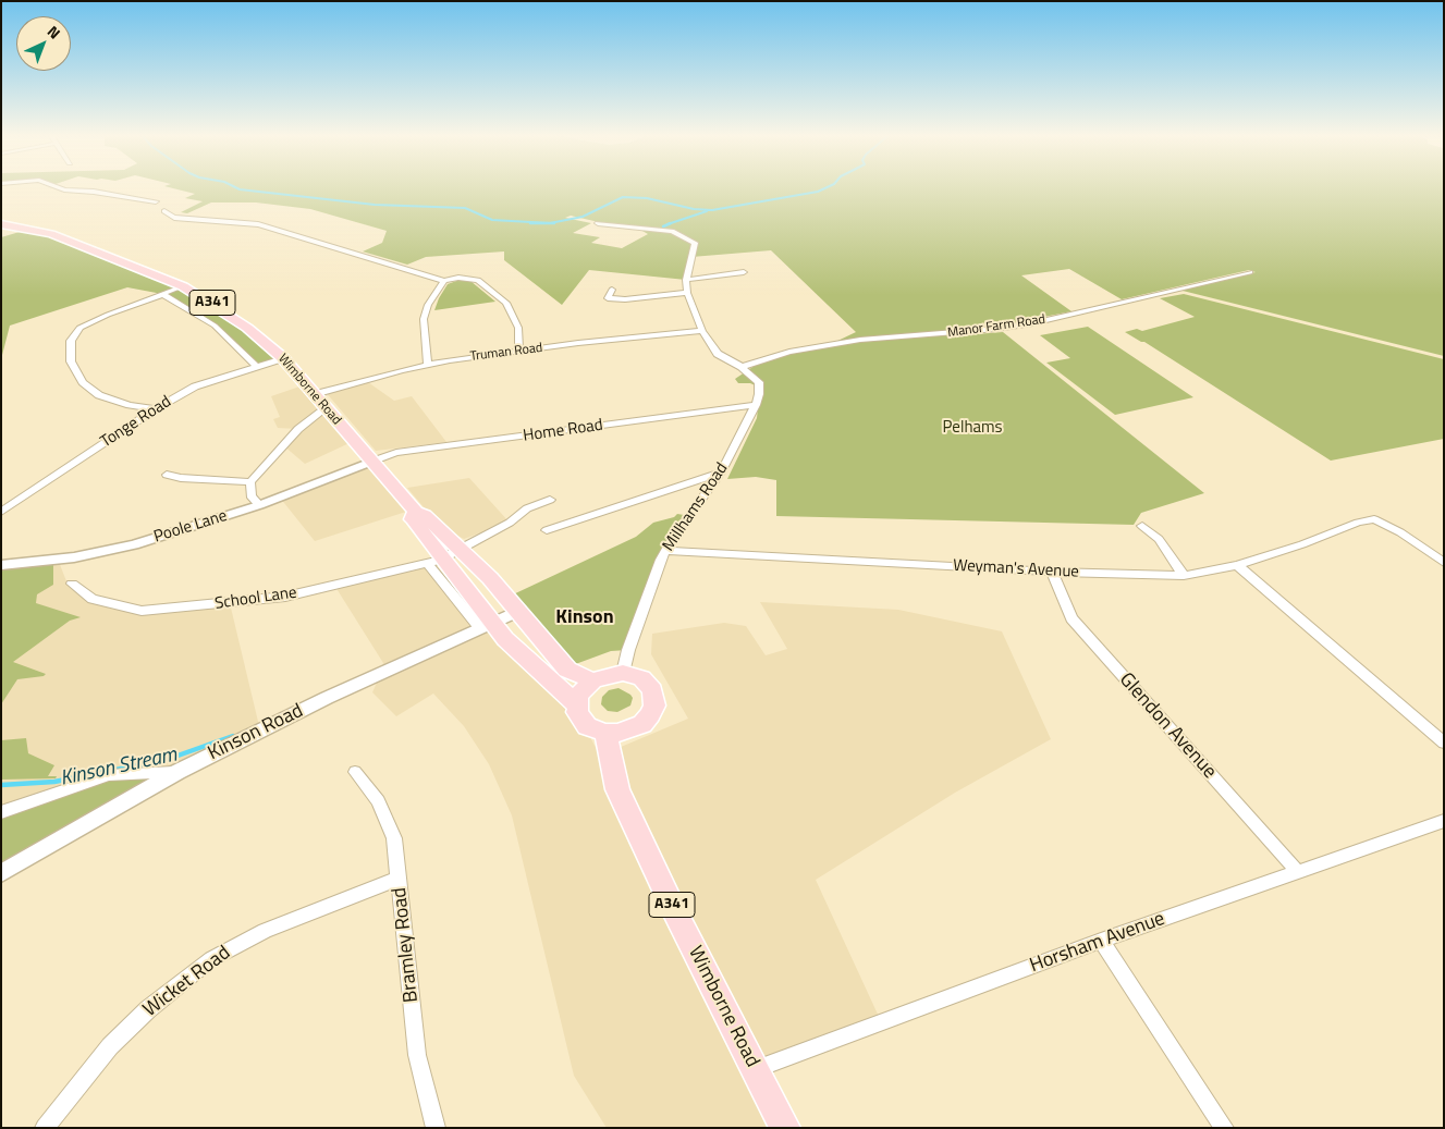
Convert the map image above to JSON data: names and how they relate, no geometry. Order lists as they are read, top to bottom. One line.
{"streets":{"main road":["A341","Wimborne Road"],"street":["Manor Farm Road","Truman Road","Tonge Road","Home Road","Millhams Road","Poole Lane","Weyman's Avenue","School Lane","Glendon Avenue","Kinson Road","Horsham Avenue","Bramley Road","Wicket Road"]},"crossings":[["Manor Farm Road","Millhams Road"],["Truman Road","Wimborne Road"],["Truman Road","Millhams Road"],["Wimborne Road","Tonge Road"],["Wimborne Road","Home Road"],["Wimborne Road","Millhams Road"],["Wimborne Road","Poole Lane"],["Wimborne Road","School Lane"],["Wimborne Road","Kinson Road"],["Wimborne Road","Horsham Avenue"],["Home Road","Millhams Road"],["Home Road","Poole Lane"],["Millhams Road","Weyman's Avenue"],["Weyman's Avenue","Glendon Avenue"],["Glendon Avenue","Horsham Avenue"],["Bramley Road","Wicket Road"]],"districts":["Kinson"],"water":["Kinson Stream"],"parks":["Pelhams"],"north":"top right"}
